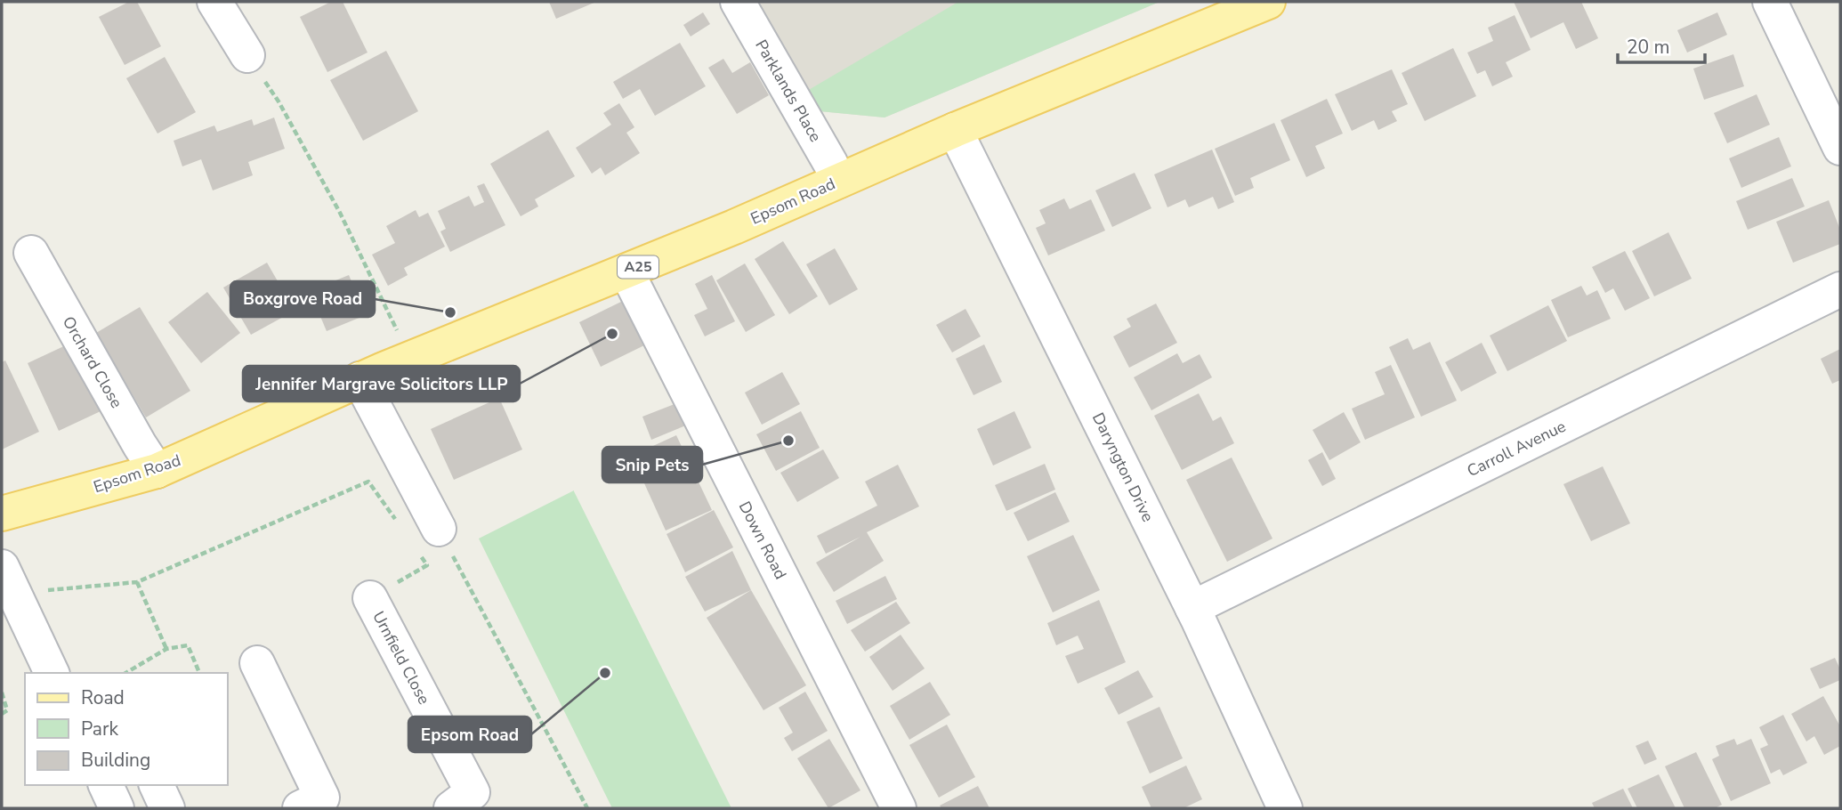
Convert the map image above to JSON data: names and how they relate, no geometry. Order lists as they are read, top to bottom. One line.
{"streets":{"main road":["Epsom Road","A25"],"street":["Parklands Place","Orchard Close","Carroll Avenue","Daryngton Drive","Down Road","Urnfield Close"]},"crossings":[["Parklands Place","Epsom Road"],["Epsom Road","Orchard Close"],["Epsom Road","Daryngton Drive"],["Epsom Road","Down Road"],["Carroll Avenue","Daryngton Drive"]],"places":["Boxgrove Road","Jennifer Margrave Solicitors LLP","Snip Pets","Epsom Road"],"legend":["Road","Park","Building"],"scale_bar":"20 m"}
